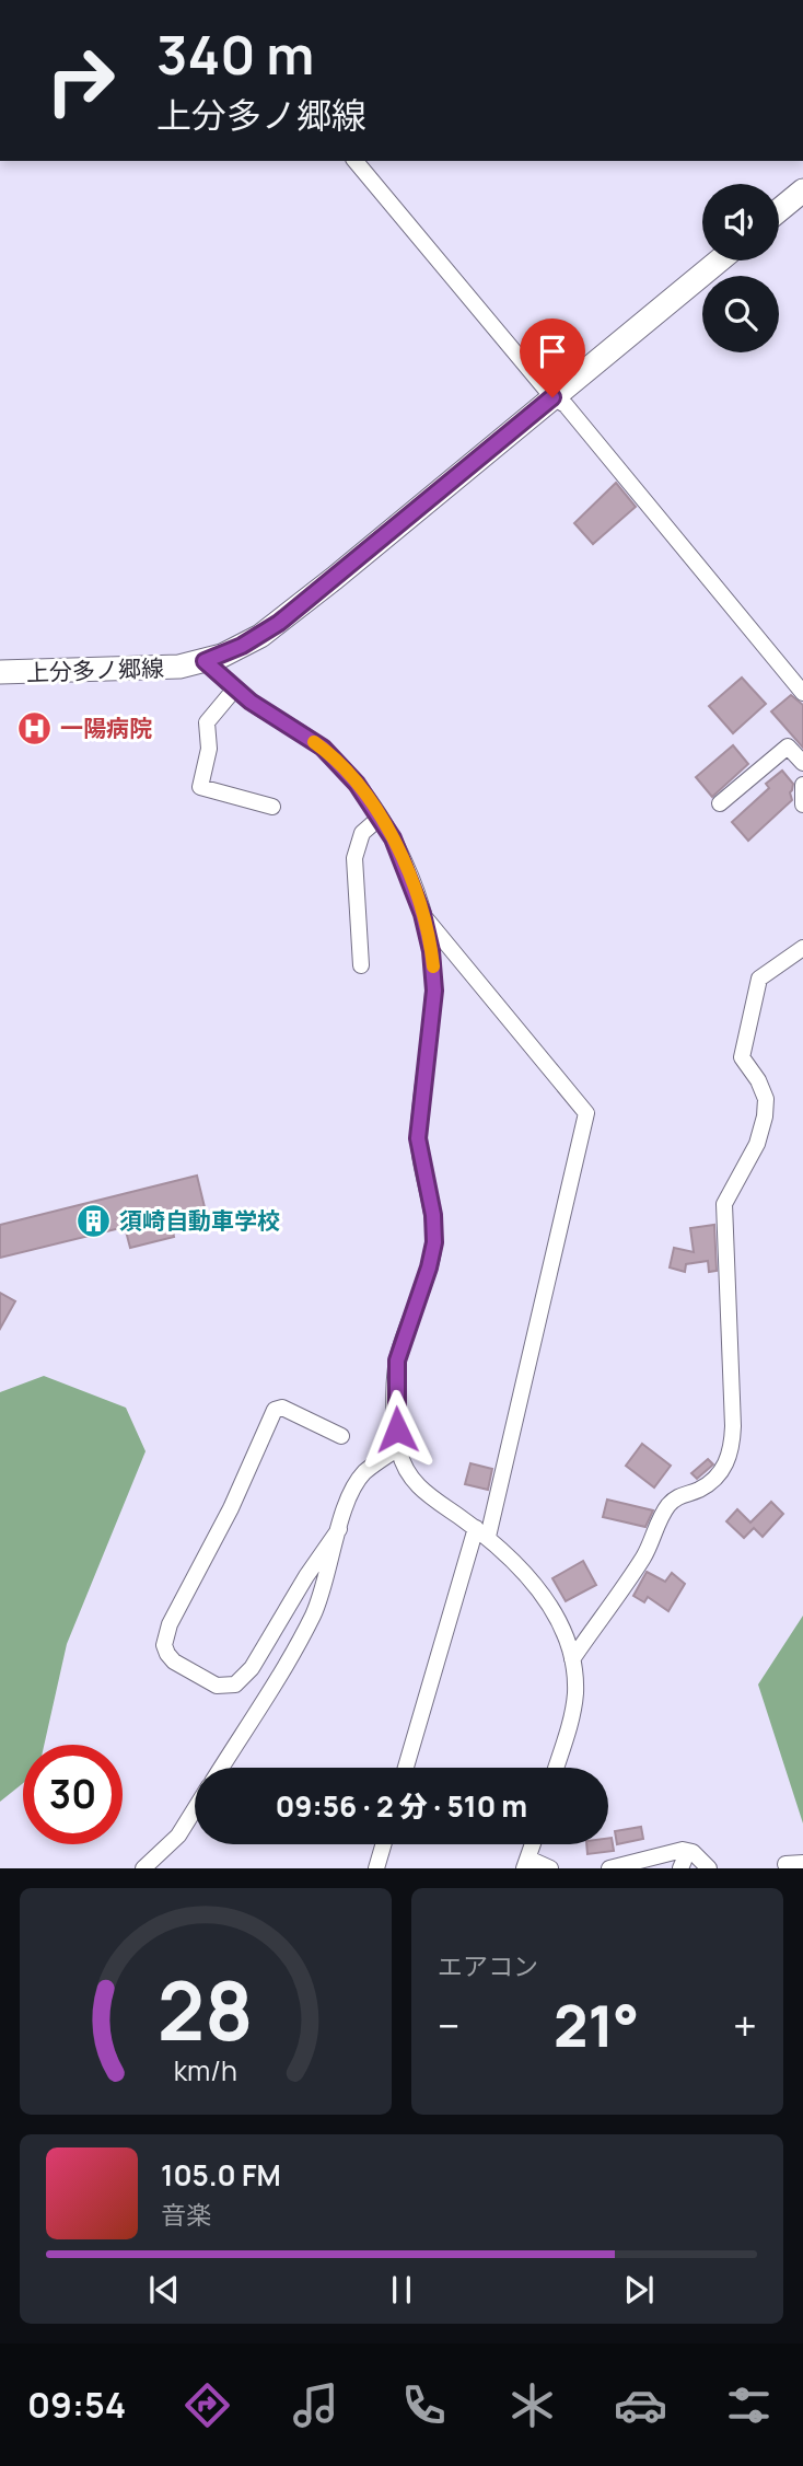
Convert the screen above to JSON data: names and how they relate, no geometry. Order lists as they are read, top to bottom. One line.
{"streets":{"main road":["上分多ノ郷線"]},"places":{"hospital":["一陽病院"],"building":["須崎自動車学校"]},"page":{"turn":["340 m","上分多ノ郷線"],"limit":"30","trip":"09:56 · 2 分 · 510 m","tile":"エアコン","heat":["−","21°","+"],"song":["105.0 FM","音楽"],"tabs":"09:54","gauge":["28","km/h"]}}
